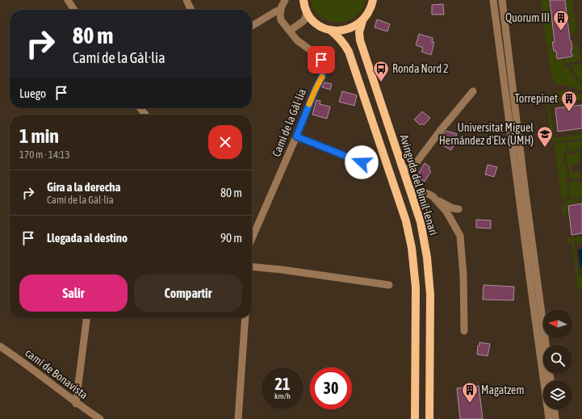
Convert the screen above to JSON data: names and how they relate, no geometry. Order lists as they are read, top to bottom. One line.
{"streets":{"main road":["Avinguda del Bimil·lenari"],"street":["Camí de la Gàl·lia","camí de Bonavista"]},"places":{"building":["Quorum III","Torrepinet","Magatzem"],"bus stop":["Ronda Nord 2"],"school or university":["Universitat Miguel Hernández d'Elx (UMH)"]},"north":"left","page":{"turn":["80 m","Camí de la Gàl·lia"],"then":"Luego","heading":["1 min","170 m · 14:13"],"list":[{"name":"Gira a la derecha","note":"Camí de la Gàl·lia","value":"80 m"},{"name":"Llegada al destino","value":"90 m"}],"buttons":["Salir","Compartir"],"speed":"21 km/h","limit":"30"}}
